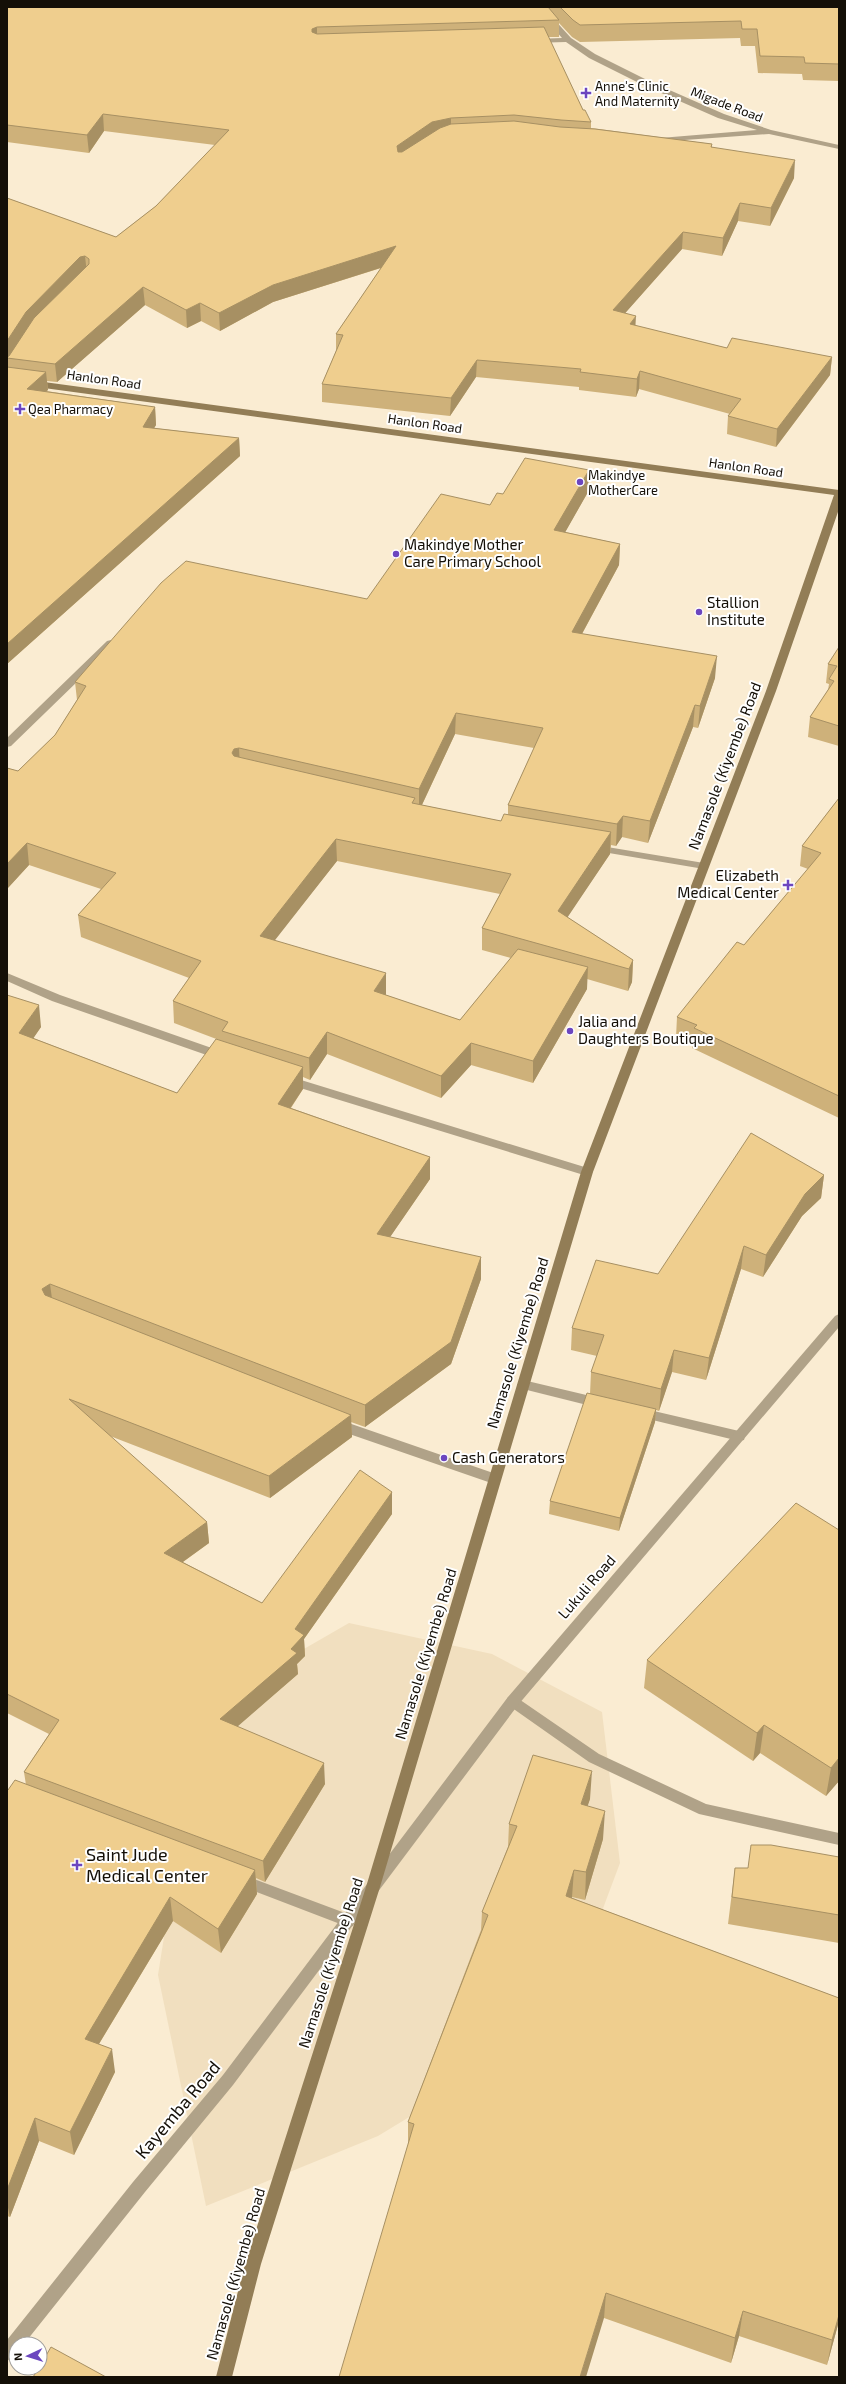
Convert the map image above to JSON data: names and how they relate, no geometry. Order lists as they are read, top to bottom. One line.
{"streets":{"main road":["Hanlon Road","Namasole (Kiyembe) Road"],"street":["Migade Road","Lukuli Road","Kayemba Road"]},"crossings":[["Hanlon Road","Namasole (Kiyembe) Road"],["Namasole (Kiyembe) Road","Lukuli Road"],["Namasole (Kiyembe) Road","Kayemba Road"],["Lukuli Road","Kayemba Road"]],"places":{"health":["Anne's Clinic And Maternity","Qea Pharmacy","Elizabeth Medical Center","Saint Jude Medical Center"],"other":["Makindye MotherCare","Makindye Mother Care Primary School","Stallion Institute","Jalia and Daughters Boutique","Cash Generators"]},"north":"left"}
